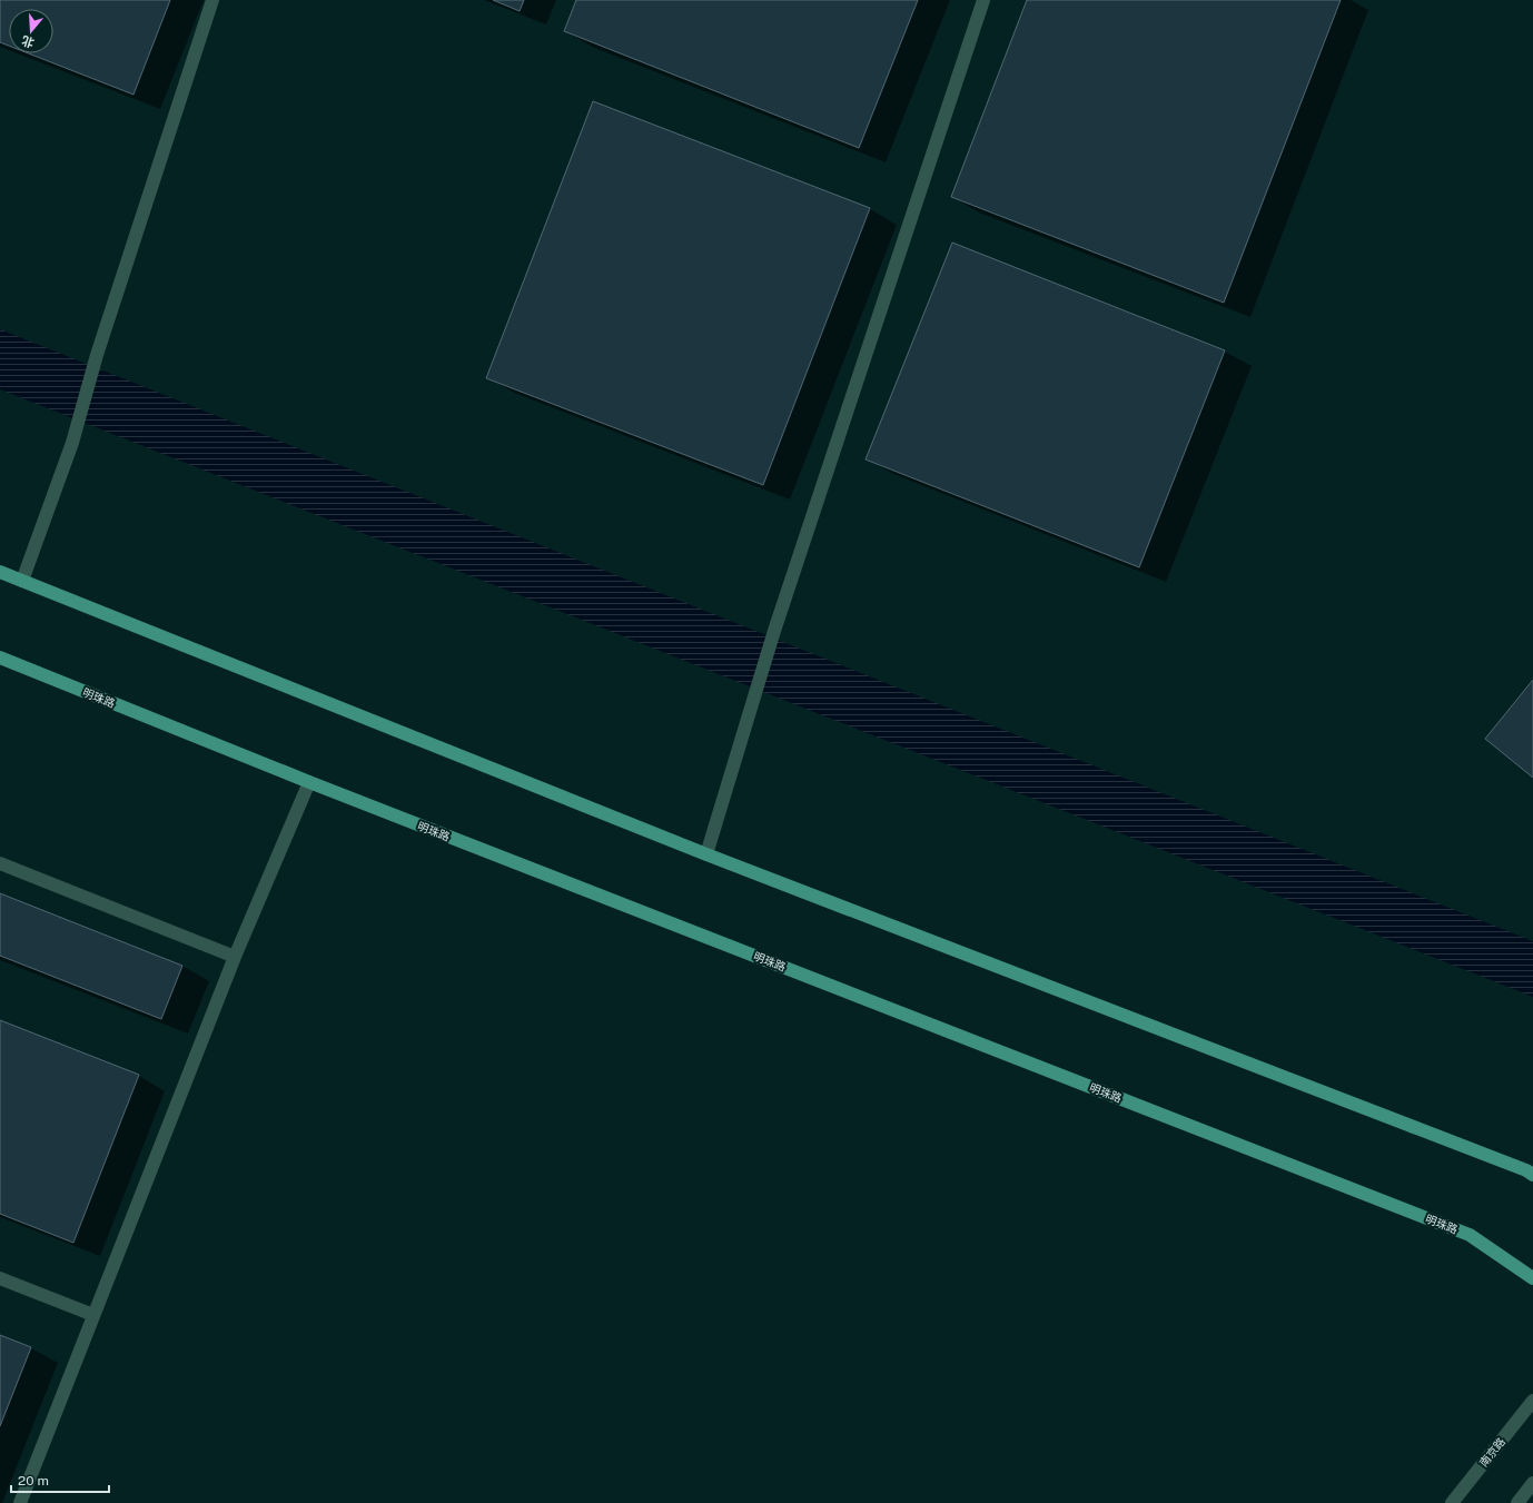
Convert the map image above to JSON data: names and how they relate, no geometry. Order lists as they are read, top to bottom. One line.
{"streets":{"main road":["明珠路"],"street":["南京路"]},"scale_bar":"20 m","north":"bottom"}
